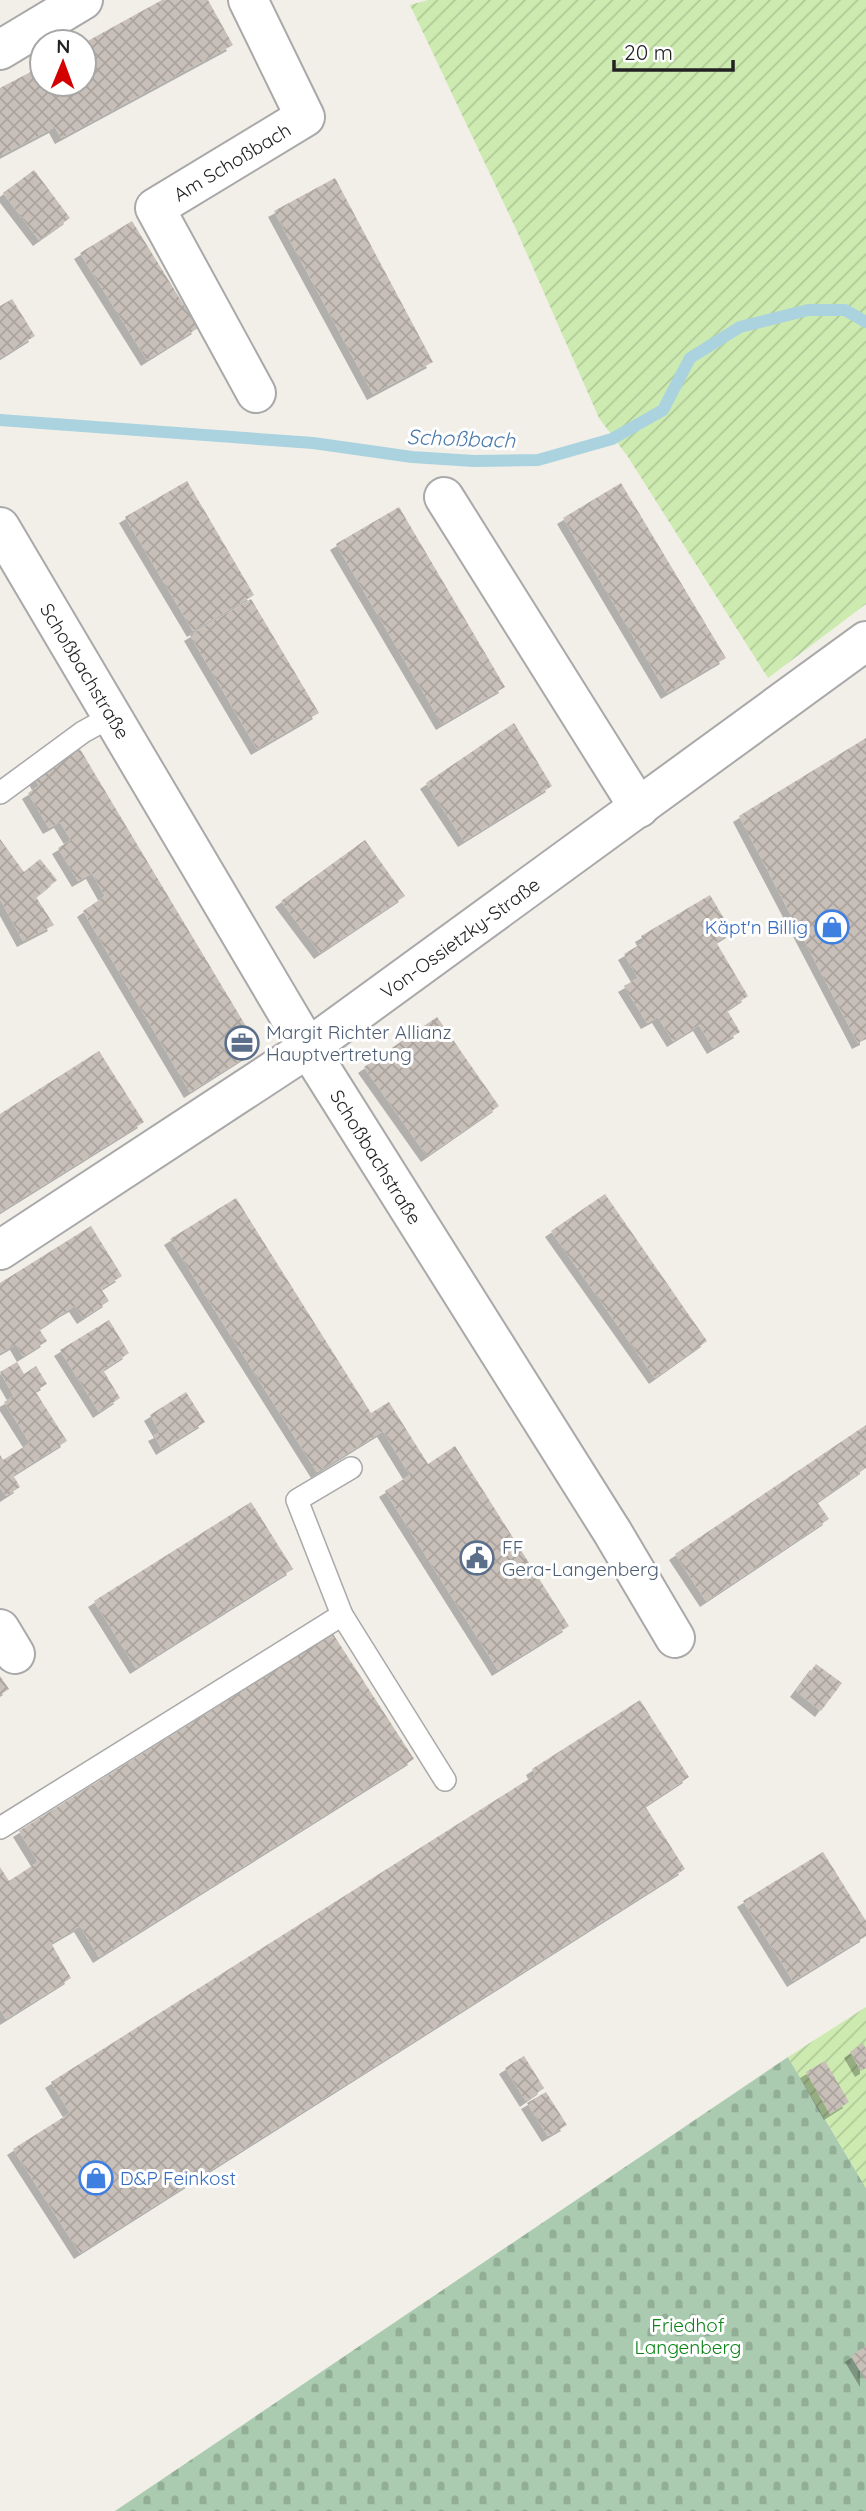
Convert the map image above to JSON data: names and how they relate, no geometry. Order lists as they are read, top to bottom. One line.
{"streets":{"street":["Am Schoßbach","Schoßbachstraße","Von-Ossietzky-Straße"]},"crossings":[["Schoßbachstraße","Von-Ossietzky-Straße"]],"water":["Schoßbach"],"parks":["Friedhof Langenberg"],"places":{"shop":["Käpt'n Billig","D&P Feinkost"],"office":["Margit Richter Allianz Hauptvertretung"],"public building":["FF Gera-Langenberg"]},"scale_bar":"20 m","north":"top"}
